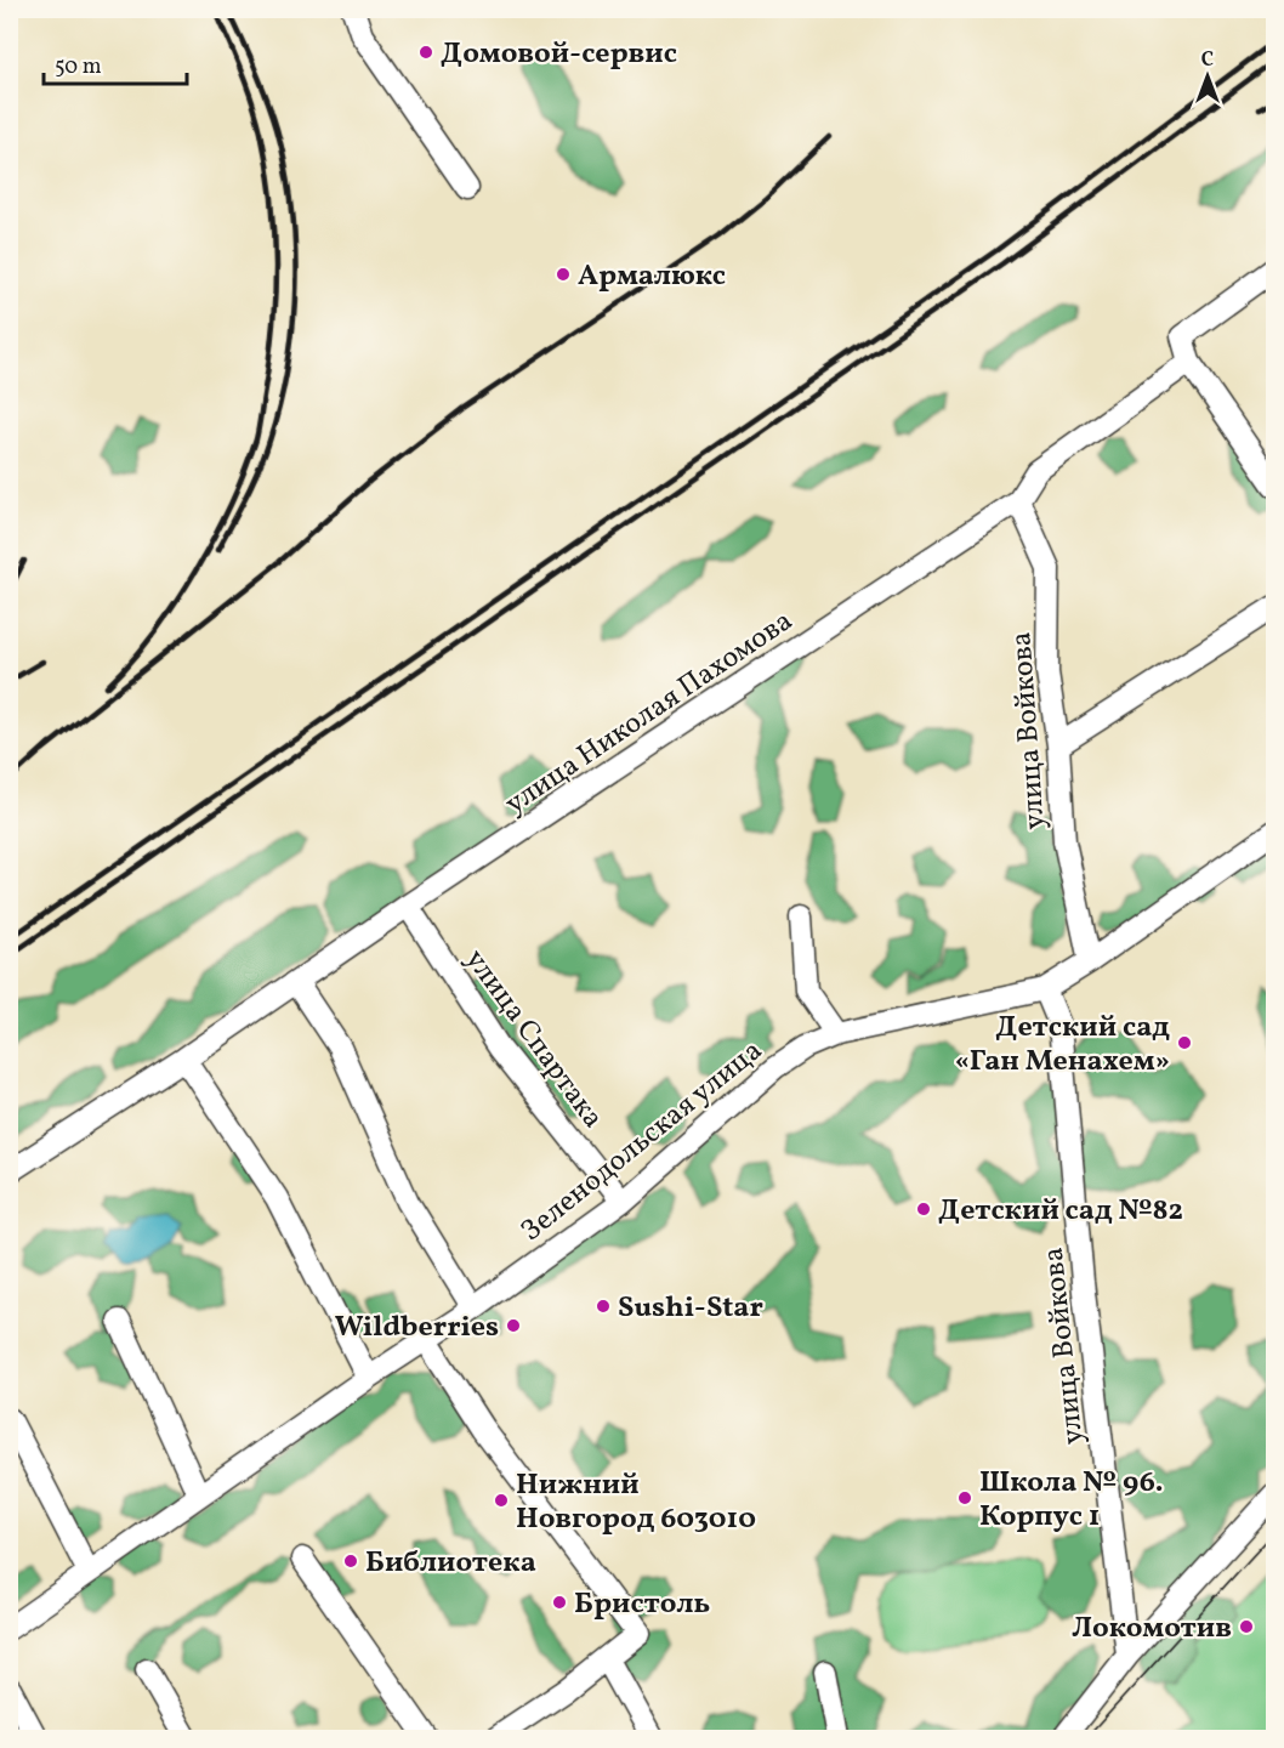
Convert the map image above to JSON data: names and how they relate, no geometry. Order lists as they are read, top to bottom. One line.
{"streets":{"street":["улица Николая Пахомова","улица Войкова","улица Спартака","Зеленодольская улица"]},"crossings":[["улица Николая Пахомова","улица Войкова"],["улица Николая Пахомова","улица Спартака"],["улица Войкова","Зеленодольская улица"],["улица Спартака","Зеленодольская улица"]],"places":["Домовой-сервис","Армалюкс","Детский сад «Ган Менахем»","Детский сад №82","Sushi-Star","Wildberries","Школа № 96. Корпус 1","Нижний Новгород 603010","Библиотека","Бристоль","Локомотив"],"scale_bar":"50 m","north":"top"}
